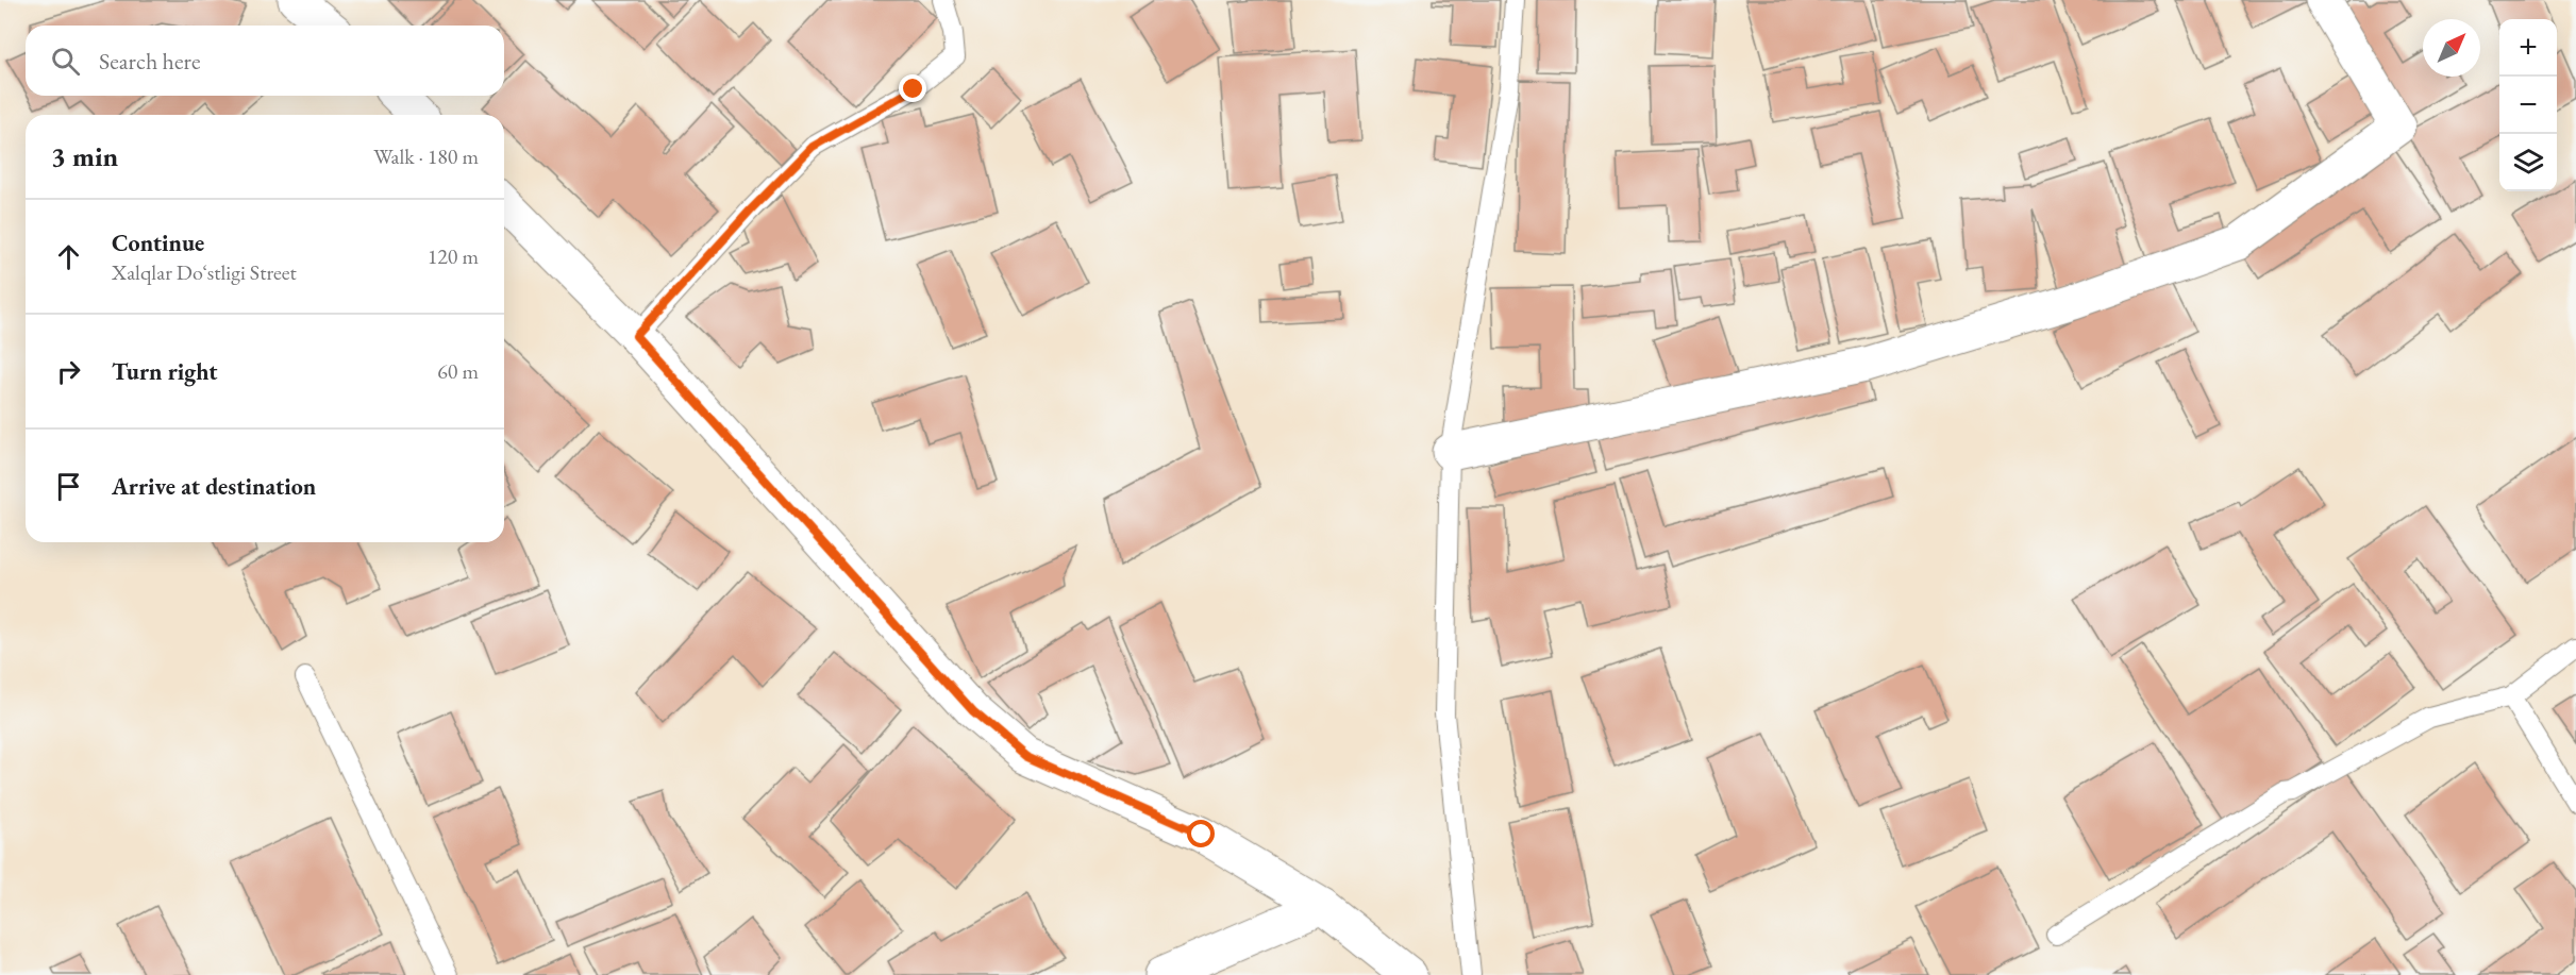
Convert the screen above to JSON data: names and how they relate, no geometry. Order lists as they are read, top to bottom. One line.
{"north":"top right","page":{"map_buttons":["+","−"],"search":"Search here","heading":["3 min","Walk · 180 m"],"list":[["Continue","Xalqlar Doʻstligi Street","120 m"],["Turn right","60 m"],"Arrive at destination"]}}
